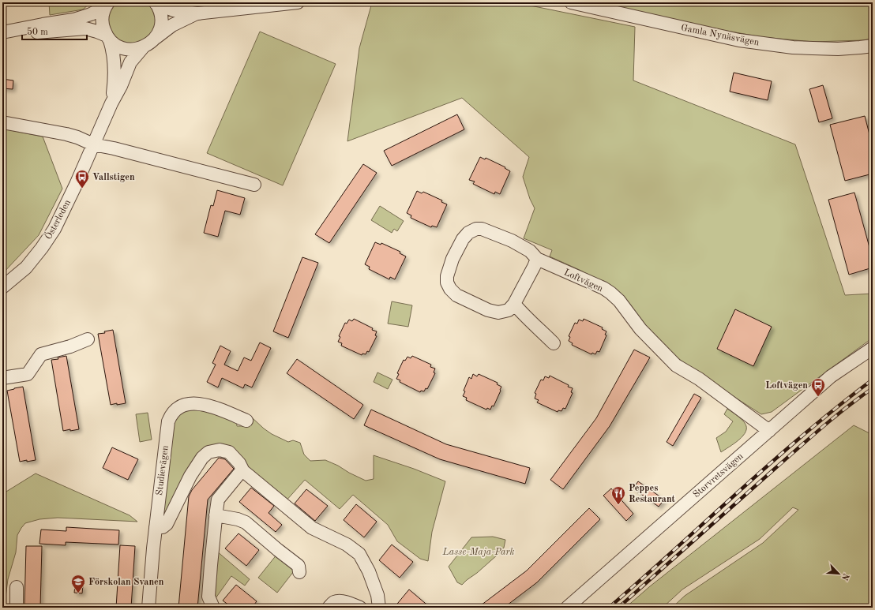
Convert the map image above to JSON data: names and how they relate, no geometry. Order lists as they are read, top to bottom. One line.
{"streets":{"street":["Gamla Nynäsvägen","Österleden","Loftvägen","Studievägen","Storvretsvägen"]},"crossings":[["Loftvägen","Storvretsvägen"]],"parks":["Lasse-Maja-Park"],"places":{"bus stop":["Vallstigen","Loftvägen"],"restaurant":["Peppes Restaurant"],"school or university":["Förskolan Svanen"]},"scale_bar":"50 m","north":"bottom right"}
